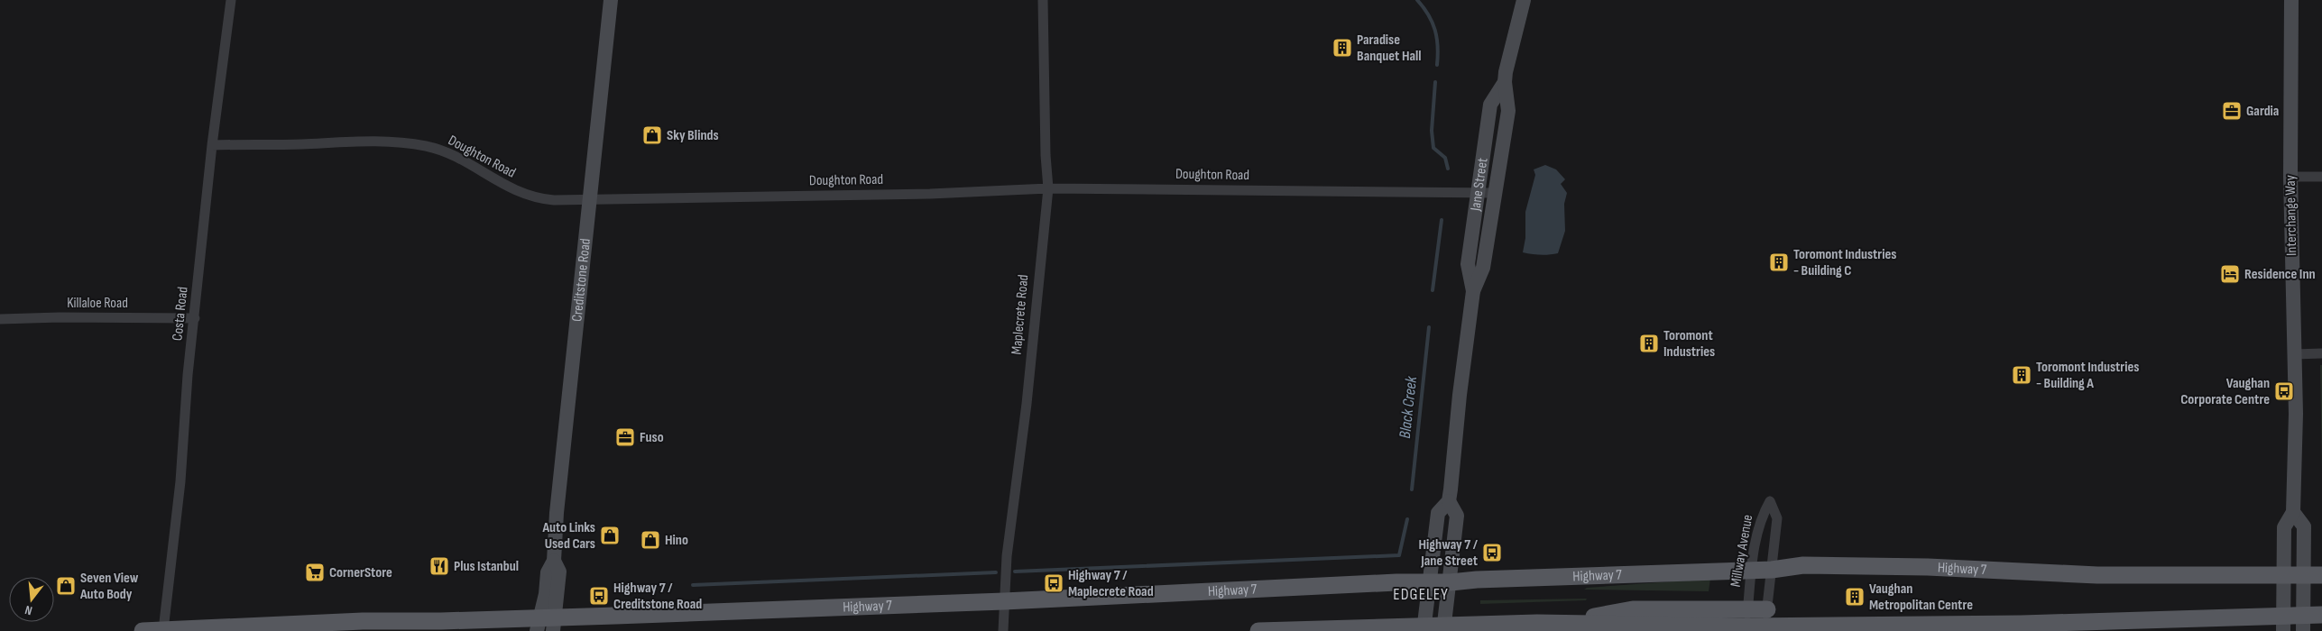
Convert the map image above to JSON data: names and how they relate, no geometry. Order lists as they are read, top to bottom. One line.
{"streets":{"main road":["Highway 7"],"street":["Doughton Road","Jane Street","Interchange Way","Creditstone Road","Killaloe Road","Costa Road","Maplecrete Road","Millway Avenue"]},"crossings":[["Doughton Road","Jane Street"],["Doughton Road","Creditstone Road"],["Doughton Road","Costa Road"],["Doughton Road","Maplecrete Road"],["Jane Street","Highway 7"],["Interchange Way","Highway 7"],["Creditstone Road","Highway 7"],["Killaloe Road","Costa Road"],["Costa Road","Highway 7"],["Maplecrete Road","Highway 7"],["Millway Avenue","Highway 7"]],"districts":["EDGELEY"],"water":["Black Creek"],"places":{"building":["Paradise Banquet Hall","Toromont Industries - Building C","Toromont Industries","Toromont Industries - Building A","Vaughan Metropolitan Centre"],"office":["Gardia","Fuso"],"shop":["Sky Blinds","Auto Links Used Cars","Hino","Seven View Auto Body"],"hotel":["Residence Inn"],"bus stop":["Vaughan Corporate Centre","Highway 7 / Jane Street","Highway 7 / Maplecrete Road","Highway 7 / Creditstone Road"],"restaurant":["Plus Istanbul"],"supermarket":["CornerStore"]},"north":"bottom"}
